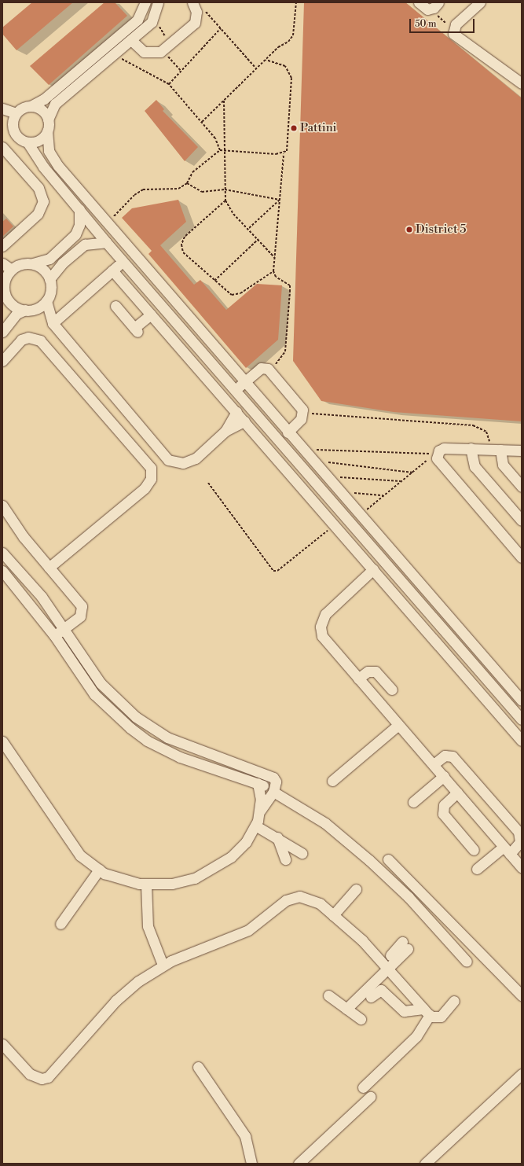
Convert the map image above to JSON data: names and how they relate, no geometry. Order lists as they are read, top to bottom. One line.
{"places":["Pattini","District 5"],"scale_bar":"50 m"}
